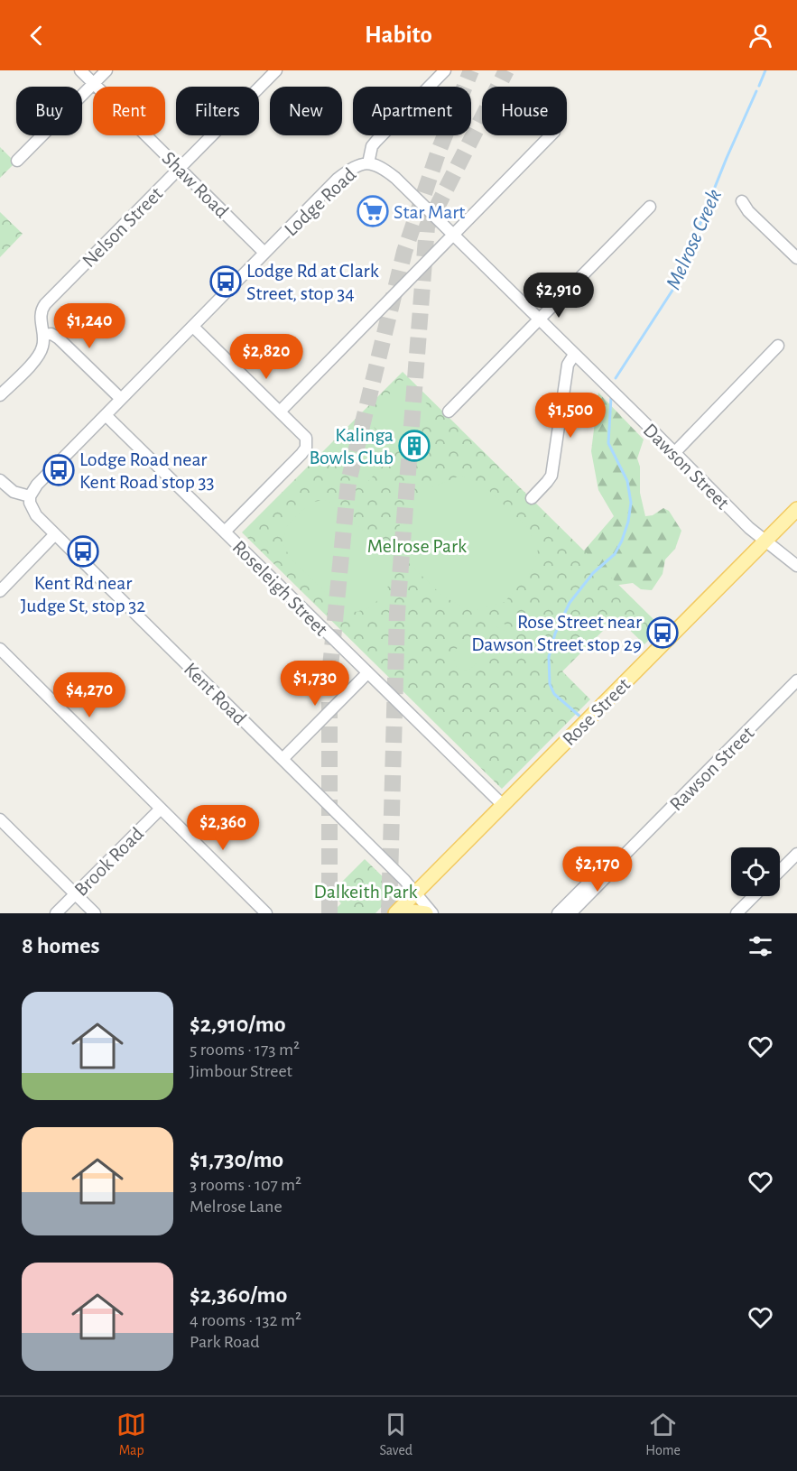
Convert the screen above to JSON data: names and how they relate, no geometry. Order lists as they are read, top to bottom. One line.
{"streets":{"main road":["Rose Street"],"street":["Shaw Road","Lodge Road","Nelson Street","Dawson Street","Roseleigh Street","Kent Road","Rawson Street","Brook Road"]},"crossings":[["Shaw Road","Lodge Road"],["Shaw Road","Nelson Street"],["Lodge Road","Dawson Street"],["Lodge Road","Roseleigh Street"],["Lodge Road","Kent Road"],["Dawson Street","Rose Street"],["Roseleigh Street","Rose Street"],["Kent Road","Rose Street"]],"water":["Melrose Creek"],"parks":["Melrose Park","Dalkeith Park"],"places":{"supermarket":["Star Mart"],"bus stop":["Lodge Rd at Clark Street, stop 34","Lodge Road near Kent Road stop 33","Kent Rd near Judge St, stop 32","Rose Street near Dawson Street stop 29"],"building":["Kalinga Bowls Club"]},"page":{"header":"Habito","chip":["Buy","Rent","Filters","New","Apartment","House"],"price":["$2,910","$1,240","$2,820","$1,500","$1,730","$4,270","$2,360","$2,170"],"heading":"8 homes","list":[{"name":"$2,910/mo","note":"5 rooms · 173 m² · Jimbour Street"},{"name":"$1,730/mo","note":"3 rooms · 107 m² · Melrose Lane"},{"name":"$2,360/mo","note":"4 rooms · 132 m² · Park Road"}],"tabs":["Map","Saved","Home"]}}
